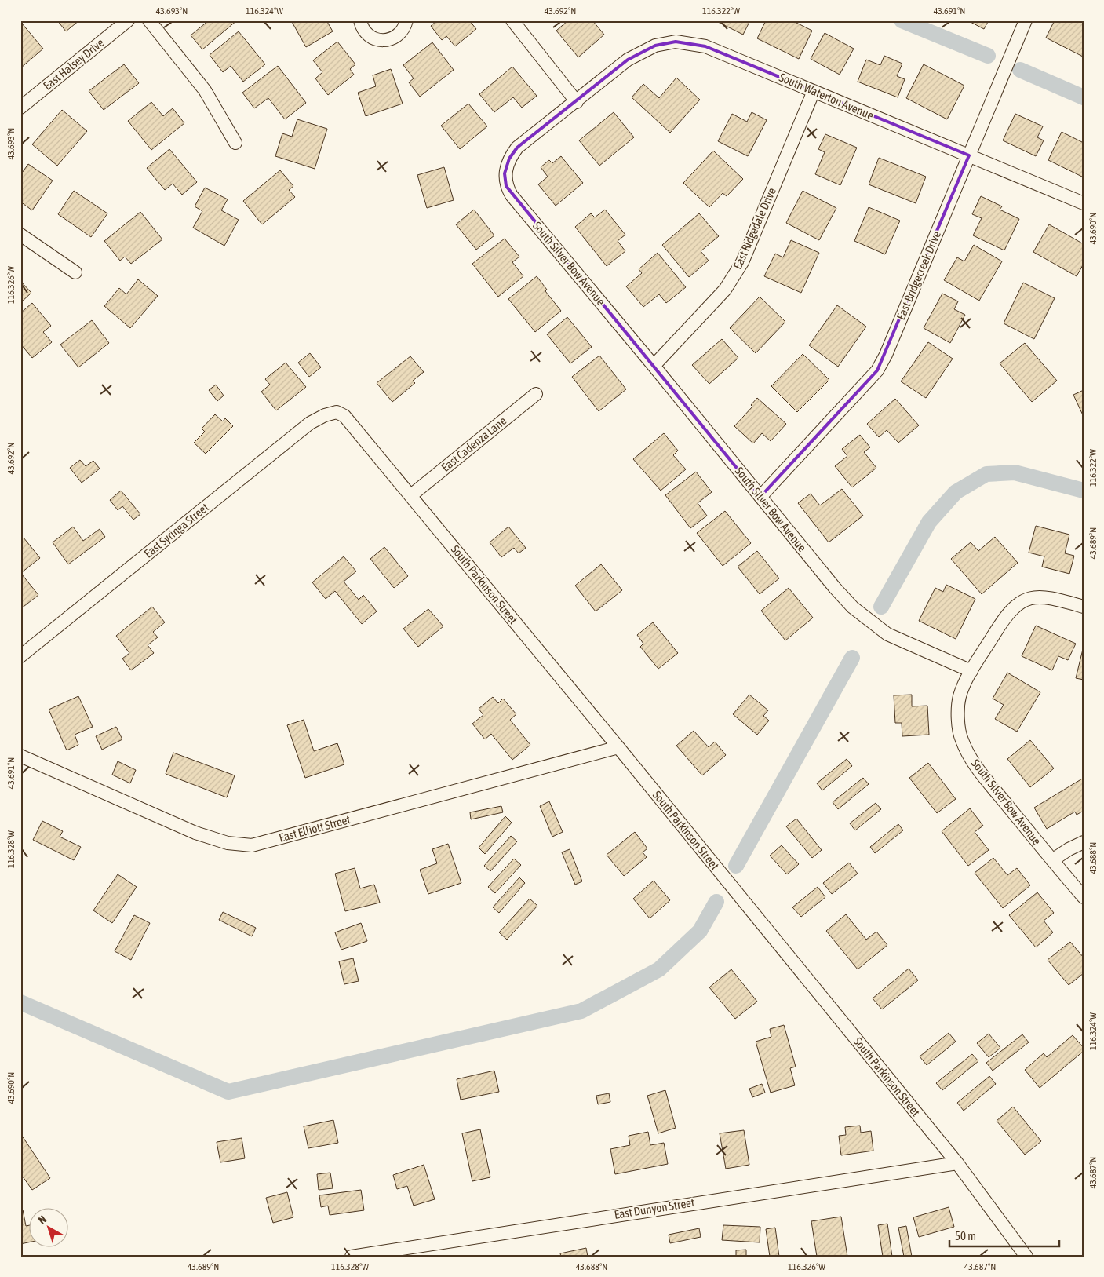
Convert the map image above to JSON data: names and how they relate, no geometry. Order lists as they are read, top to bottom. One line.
{"streets":{"street":["East Halsey Drive","South Waterton Avenue","East Ridgedale Drive","South Silver Bow Avenue","East Bridgecreek Drive","East Cadenza Lane","East Syringa Street","South Parkinson Street","East Elliott Street","East Dunyon Street"]},"crossings":[["South Waterton Avenue","East Ridgedale Drive"],["South Waterton Avenue","South Silver Bow Avenue"],["South Waterton Avenue","East Bridgecreek Drive"],["East Ridgedale Drive","South Silver Bow Avenue"],["South Silver Bow Avenue","East Bridgecreek Drive"],["East Cadenza Lane","South Parkinson Street"],["East Syringa Street","South Parkinson Street"],["South Parkinson Street","East Elliott Street"],["South Parkinson Street","East Dunyon Street"]],"scale_bar":"50 m","north":"top left","coordinates":["43.693°N","116.324°W","43.692°N","116.322°W","43.691°N","43.690°N","116.326°W","43.689°N","116.328°W","43.688°N","43.687°N"]}
